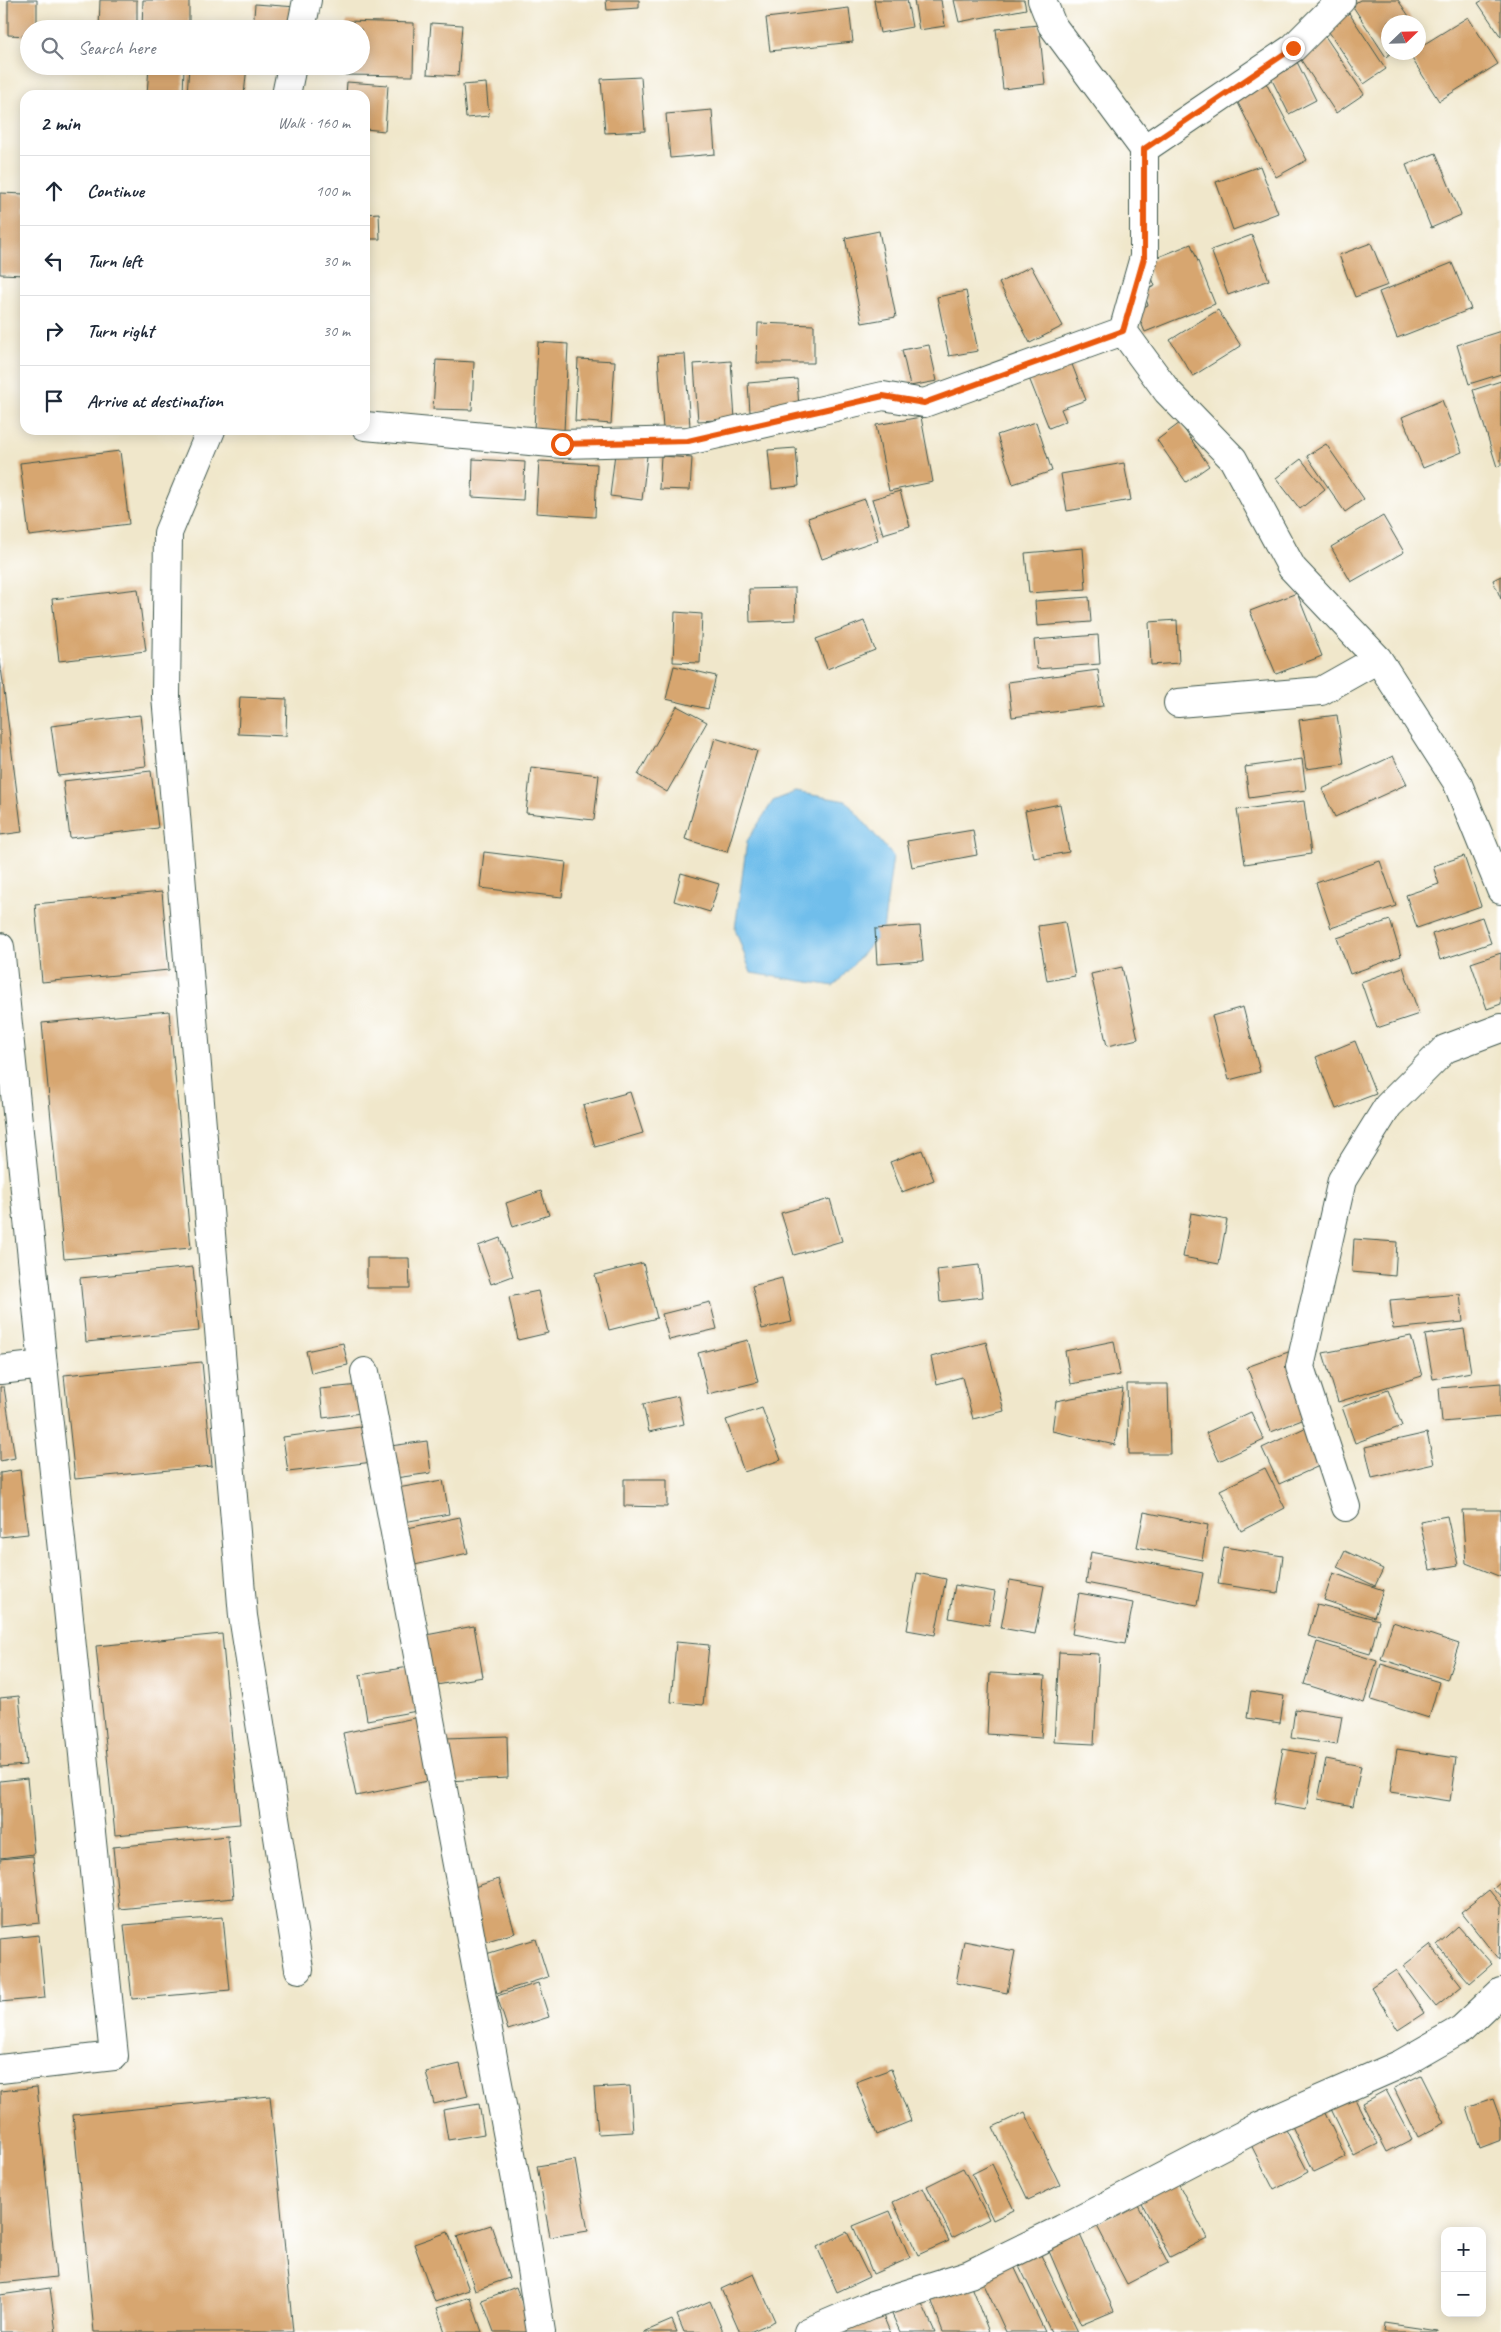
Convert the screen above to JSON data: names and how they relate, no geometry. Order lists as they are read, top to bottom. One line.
{"north":"top right","page":{"search":"Search here","heading":["2 min","Walk · 160 m"],"list":[["Continue","100 m"],["Turn left","30 m"],["Turn right","30 m"],"Arrive at destination"],"map_buttons":["+","−"]}}
